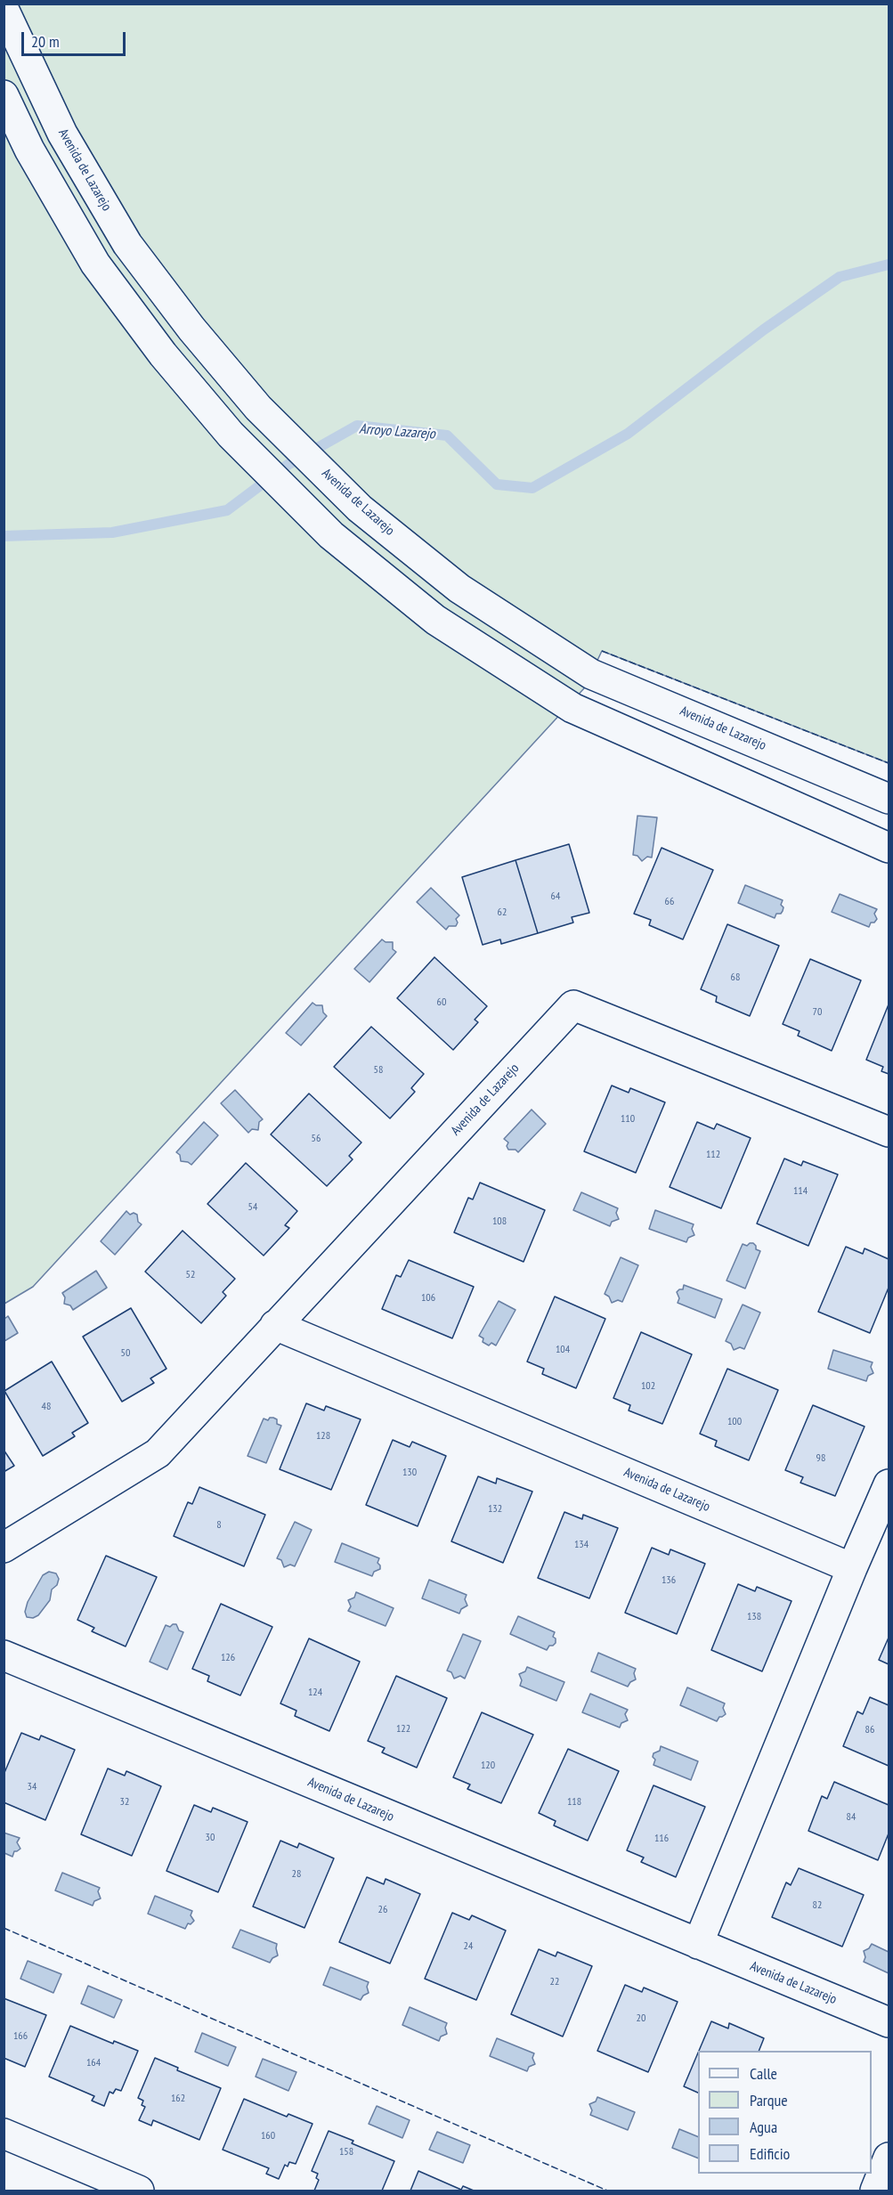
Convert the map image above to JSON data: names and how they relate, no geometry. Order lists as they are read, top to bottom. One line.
{"streets":{"street":["Avenida de Lazarejo"]},"water":["Arroyo Lazarejo"],"house_numbers":["64","66","62","68","60","70","58","110","56","112","114","54","108","52","106","104","50","102","48","100","128","98","130","132","8","134","136","138","126","124","122","86","120","34","32","118","84","30","116","28","82","26","24","22","20","166","164","162","160","158"],"legend":["Calle","Parque","Agua","Edificio"],"scale_bar":"20 m"}
